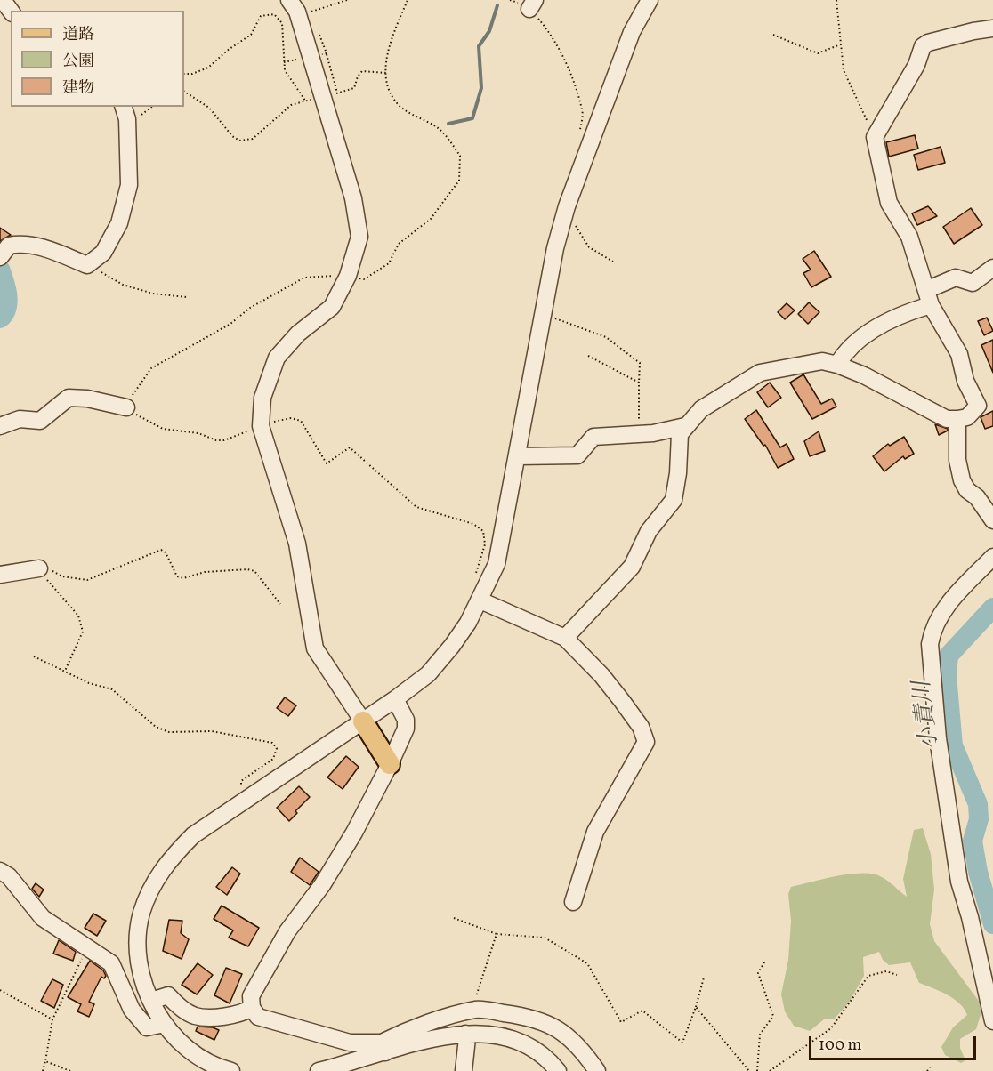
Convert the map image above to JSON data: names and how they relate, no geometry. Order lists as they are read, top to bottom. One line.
{"water":["小責川"],"legend":["道路","公園","建物"],"scale_bar":"100 m"}
